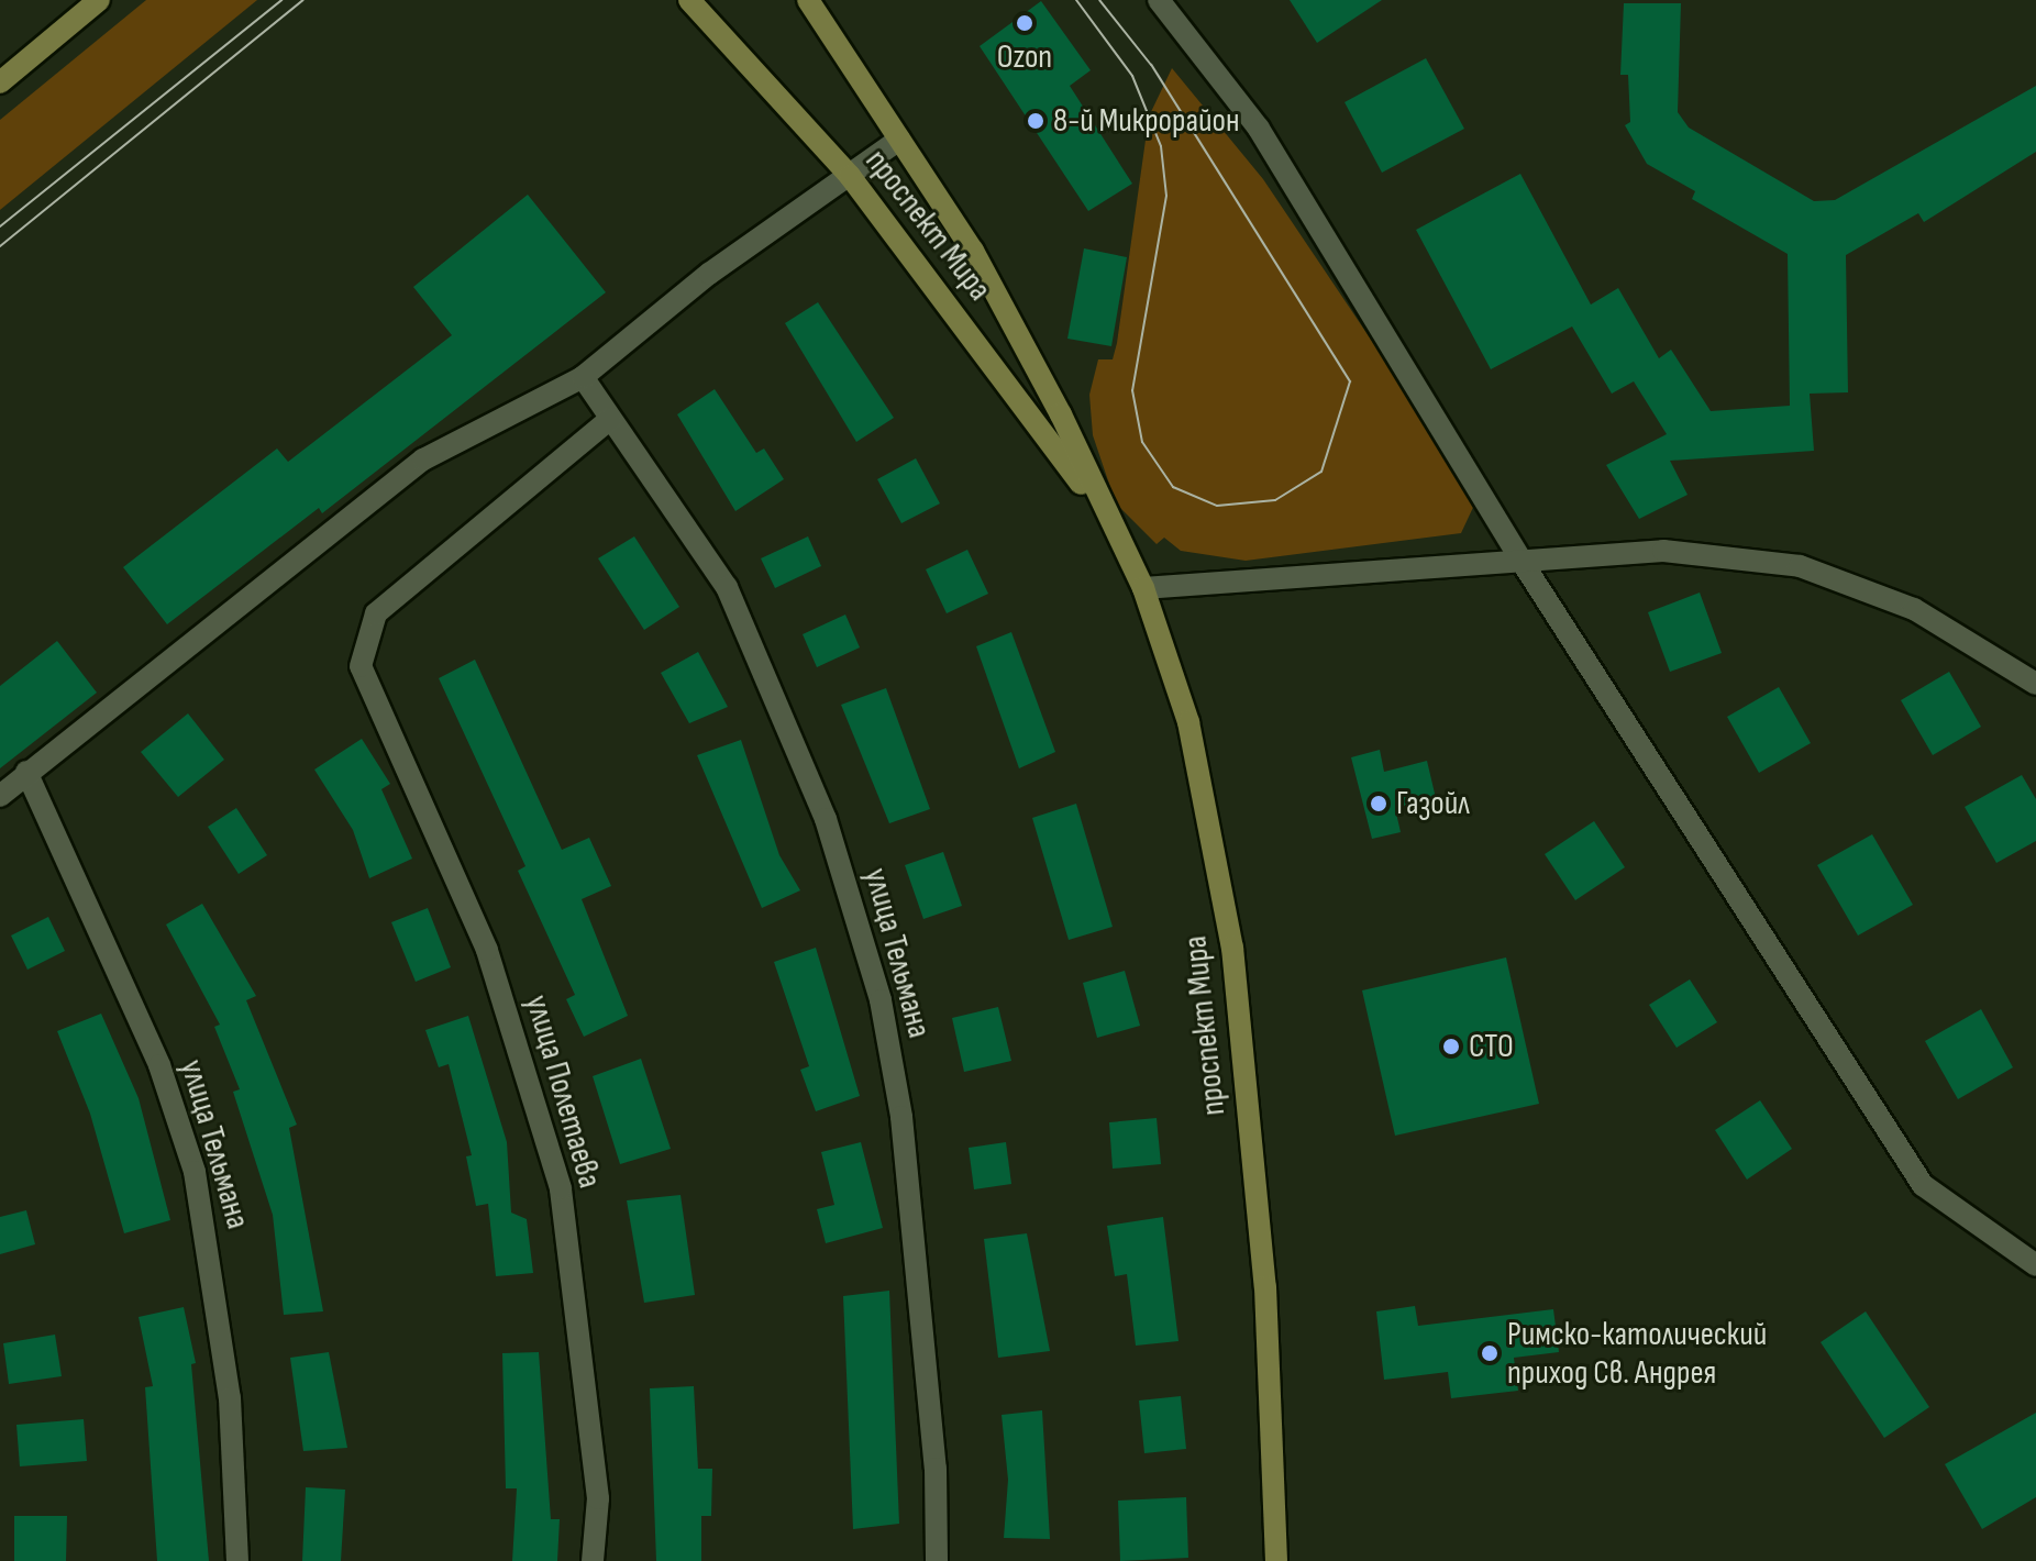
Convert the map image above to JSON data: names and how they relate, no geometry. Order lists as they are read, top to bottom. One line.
{"streets":{"main road":["проспект Мира"],"street":["улица Тельмана","улица Полетаева"]},"crossings":[["улица Тельмана","улица Полетаева"]],"places":["Ozon","8-й Микрорайон","Газойл","СТО","Римско-католический приход Св. Андрея"]}
